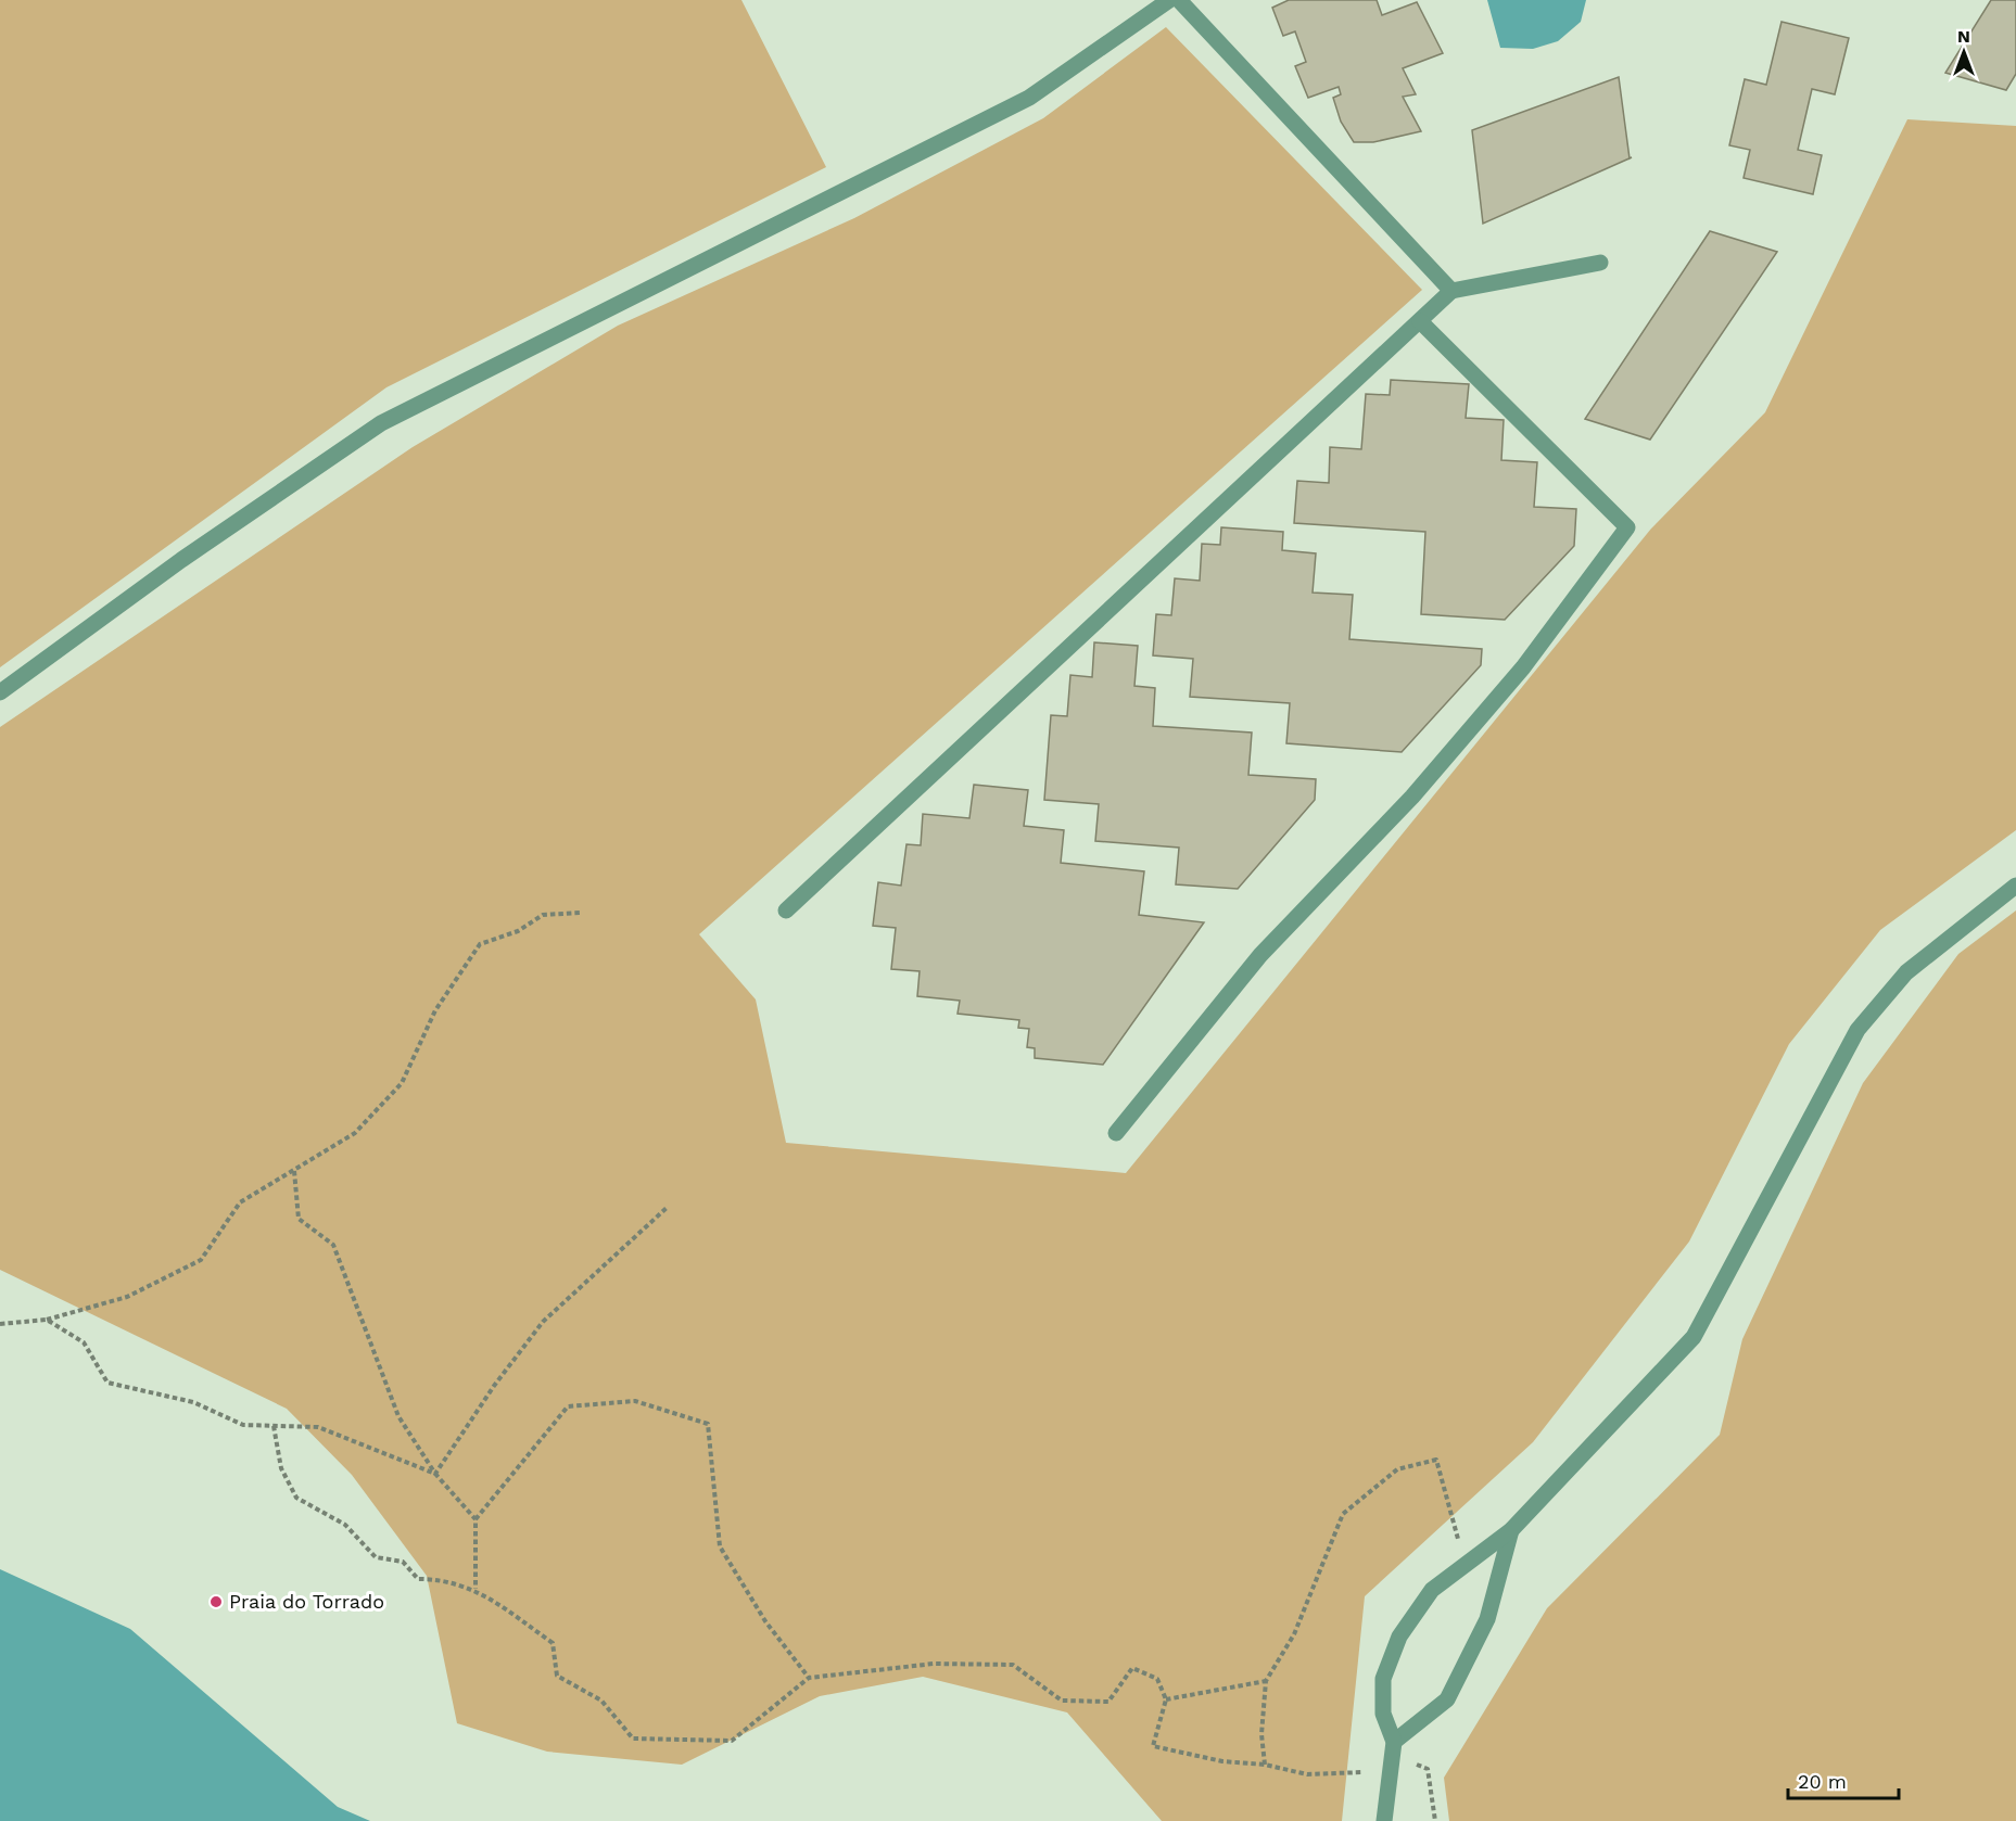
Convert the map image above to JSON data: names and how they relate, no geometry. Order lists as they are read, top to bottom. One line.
{"places":["Praia do Torrado"],"scale_bar":"20 m","north":"top"}
